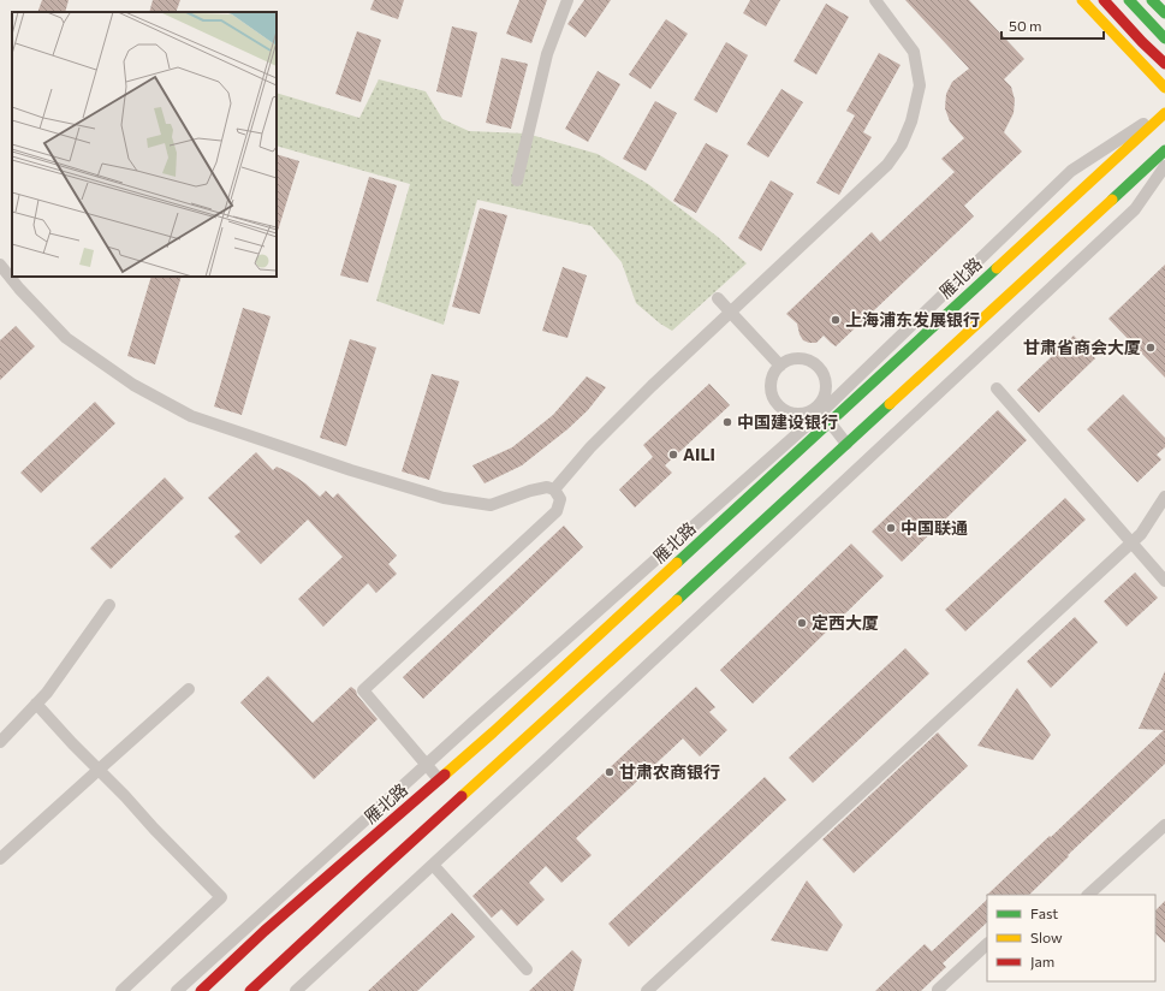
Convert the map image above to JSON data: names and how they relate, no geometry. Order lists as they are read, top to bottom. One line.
{"streets":{"main road":["雁北路"]},"places":["上海浦东发展银行","甘肃省商会大厦","中国建设银行","AILI","中国联通","定西大厦","甘肃农商银行"],"legend":["Fast","Slow","Jam"],"scale_bar":"50 m"}
